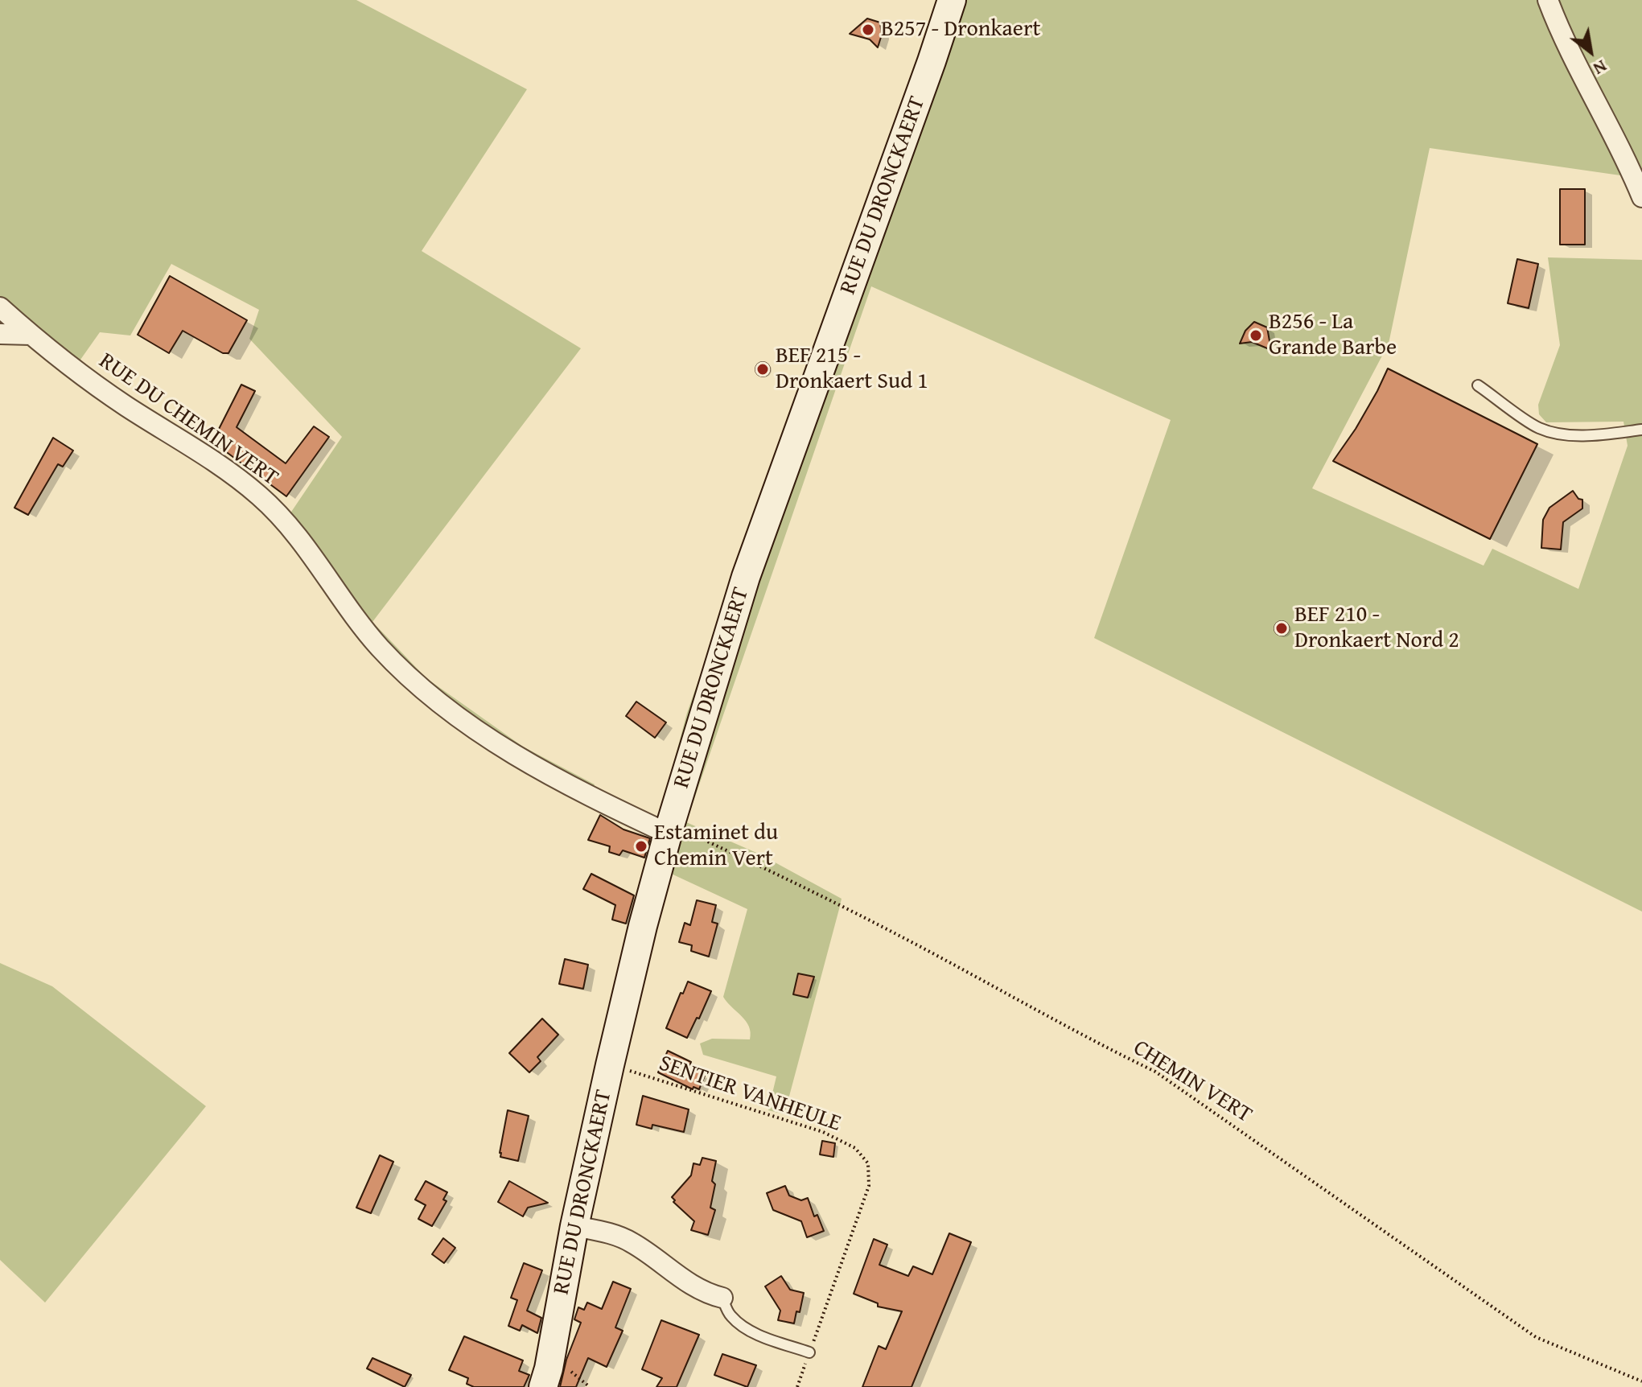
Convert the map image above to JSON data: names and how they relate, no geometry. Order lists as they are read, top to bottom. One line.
{"streets":{"main road":["RUE DU DRONCKAERT"],"street":["RUE DU CHEMIN VERT"],"path":["CHEMIN VERT","SENTIER VANHEULE"]},"crossings":[["RUE DU DRONCKAERT","RUE DU CHEMIN VERT"],["RUE DU DRONCKAERT","CHEMIN VERT"],["RUE DU DRONCKAERT","SENTIER VANHEULE"],["RUE DU CHEMIN VERT","CHEMIN VERT"]],"places":["B257 - Dronkaert","B256 - La Grande Barbe","BEF 215 - Dronkaert Sud 1","BEF 210 - Dronkaert Nord 2","Estaminet du Chemin Vert"],"north":"bottom right"}
